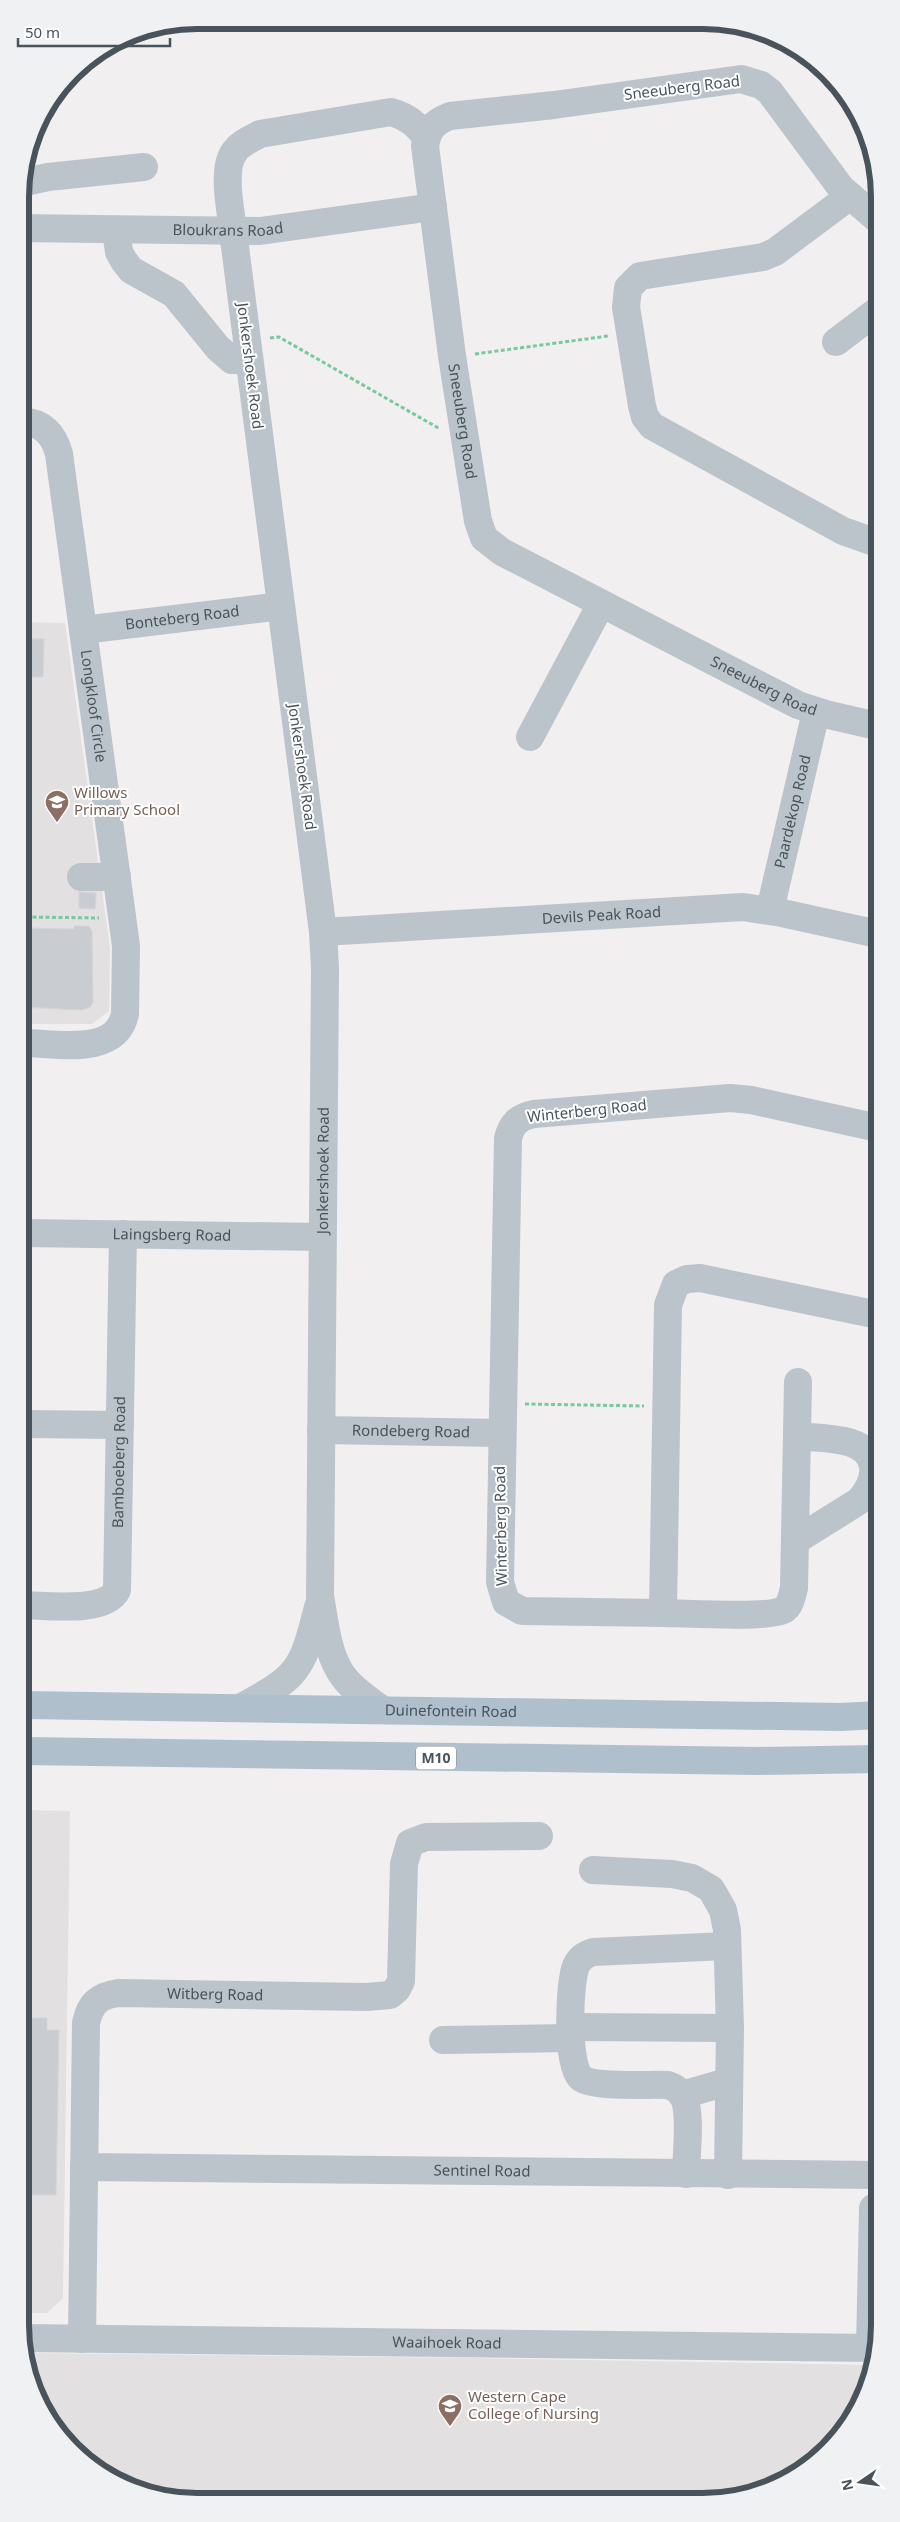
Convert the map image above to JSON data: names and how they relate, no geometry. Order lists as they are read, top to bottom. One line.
{"streets":{"main road":["Duinefontein Road","M10"],"street":["Sneeuberg Road","Bloukrans Road","Jonkershoek Road","Bonteberg Road","Longkloof Circle","Paardekop Road","Devils Peak Road","Winterberg Road","Laingsberg Road","Rondeberg Road","Bamboeberg Road","Witberg Road","Sentinel Road","Waaihoek Road"]},"crossings":[["Sneeuberg Road","Bloukrans Road"],["Sneeuberg Road","Jonkershoek Road"],["Sneeuberg Road","Paardekop Road"],["Bloukrans Road","Jonkershoek Road"],["Jonkershoek Road","Bonteberg Road"],["Jonkershoek Road","Devils Peak Road"],["Jonkershoek Road","Laingsberg Road"],["Jonkershoek Road","Rondeberg Road"],["Jonkershoek Road","Duinefontein Road"],["Bonteberg Road","Longkloof Circle"],["Paardekop Road","Devils Peak Road"],["Winterberg Road","Rondeberg Road"],["Laingsberg Road","Bamboeberg Road"],["Witberg Road","Sentinel Road"],["Witberg Road","Waaihoek Road"]],"places":{"school or university":["Willows Primary School","Western Cape College of Nursing"]},"scale_bar":"50 m","north":"left"}
